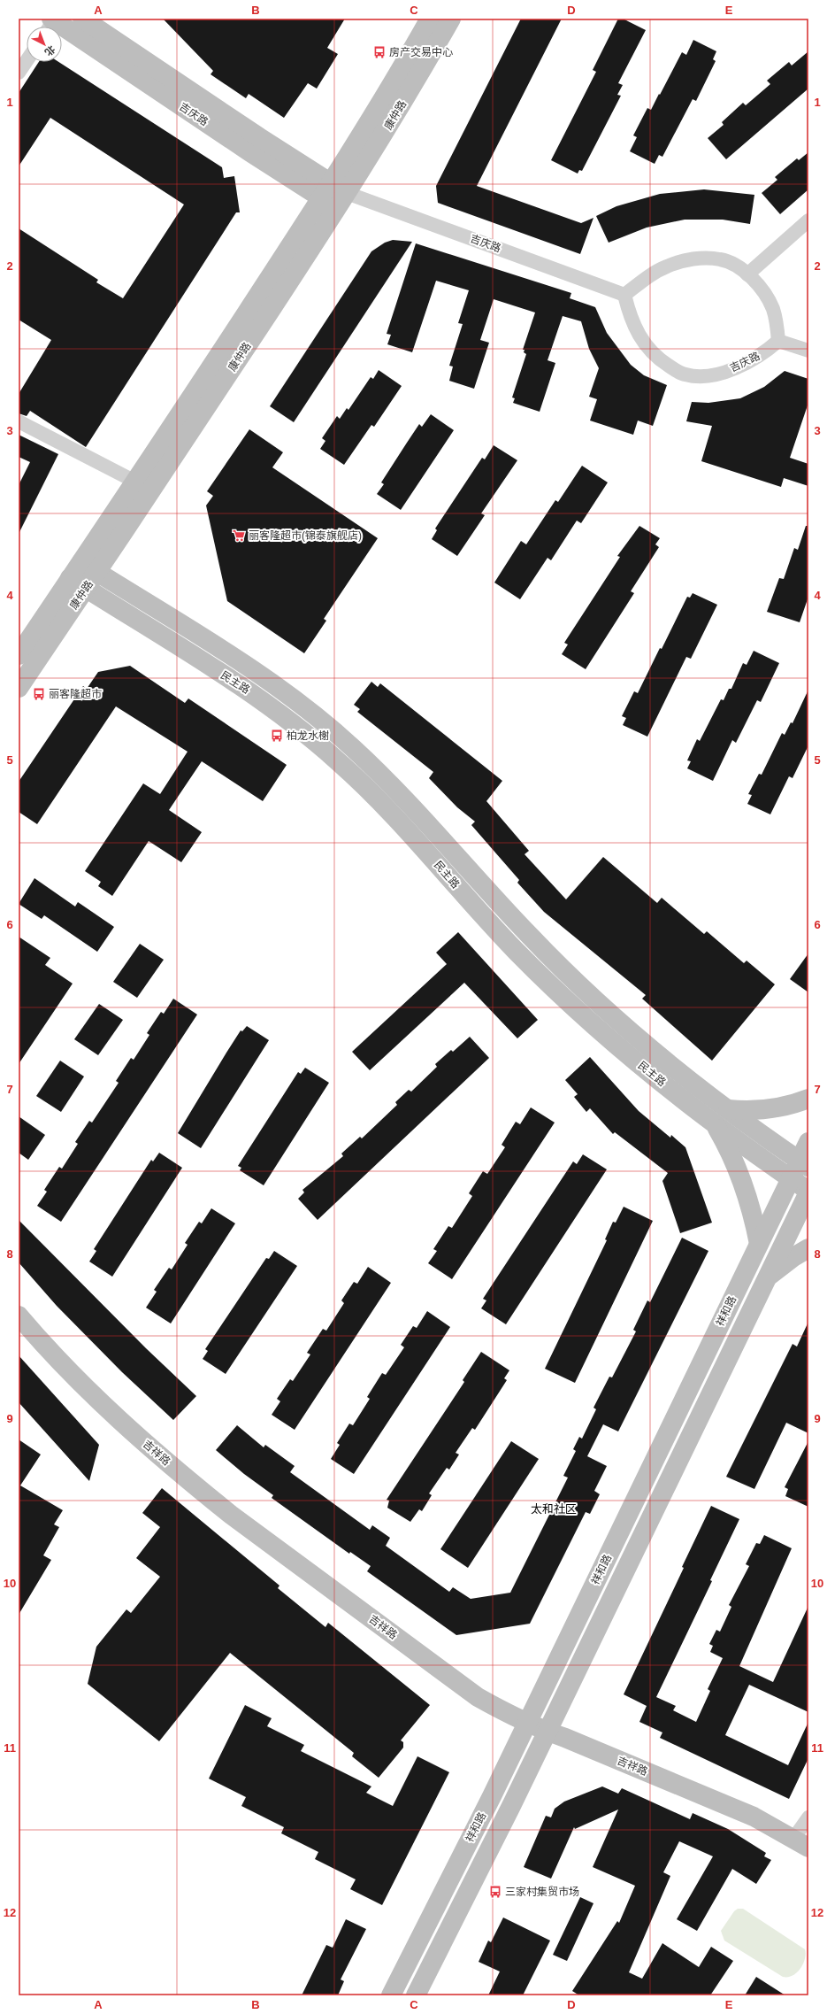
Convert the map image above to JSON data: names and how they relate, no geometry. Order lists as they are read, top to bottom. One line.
{"streets":{"main road":["吉庆路","康仲路","民主路","祥和路","吉祥路"]},"crossings":[["吉庆路","康仲路"],["康仲路","民主路"],["民主路","祥和路"],["祥和路","吉祥路"]],"districts":["太和社区"],"places":{"bus stop":["房产交易中心","丽客隆超市","柏龙水榭","三家村集贸市场"],"supermarket":["丽客隆超市(锦泰旗舰店)"]},"north":"bottom right","grid":{"columns":["A","B","C","D","E"],"rows":["1","2","3","4","5","6","7","8","9","10","11","12"]}}
